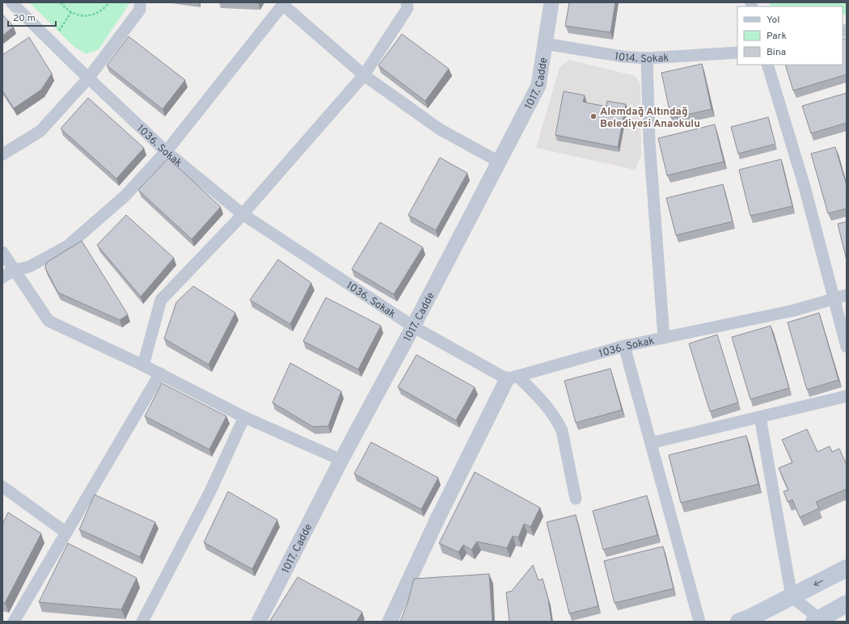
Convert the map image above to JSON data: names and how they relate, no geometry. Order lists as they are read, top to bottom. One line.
{"streets":{"street":["1014. Sokak","1017. Cadde","1036. Sokak"]},"crossings":[["1014. Sokak","1017. Cadde"],["1017. Cadde","1036. Sokak"]],"places":["Alemdağ Altındağ Belediyesi Anaokulu"],"legend":["Yol","Park","Bina"],"scale_bar":"20 m"}
